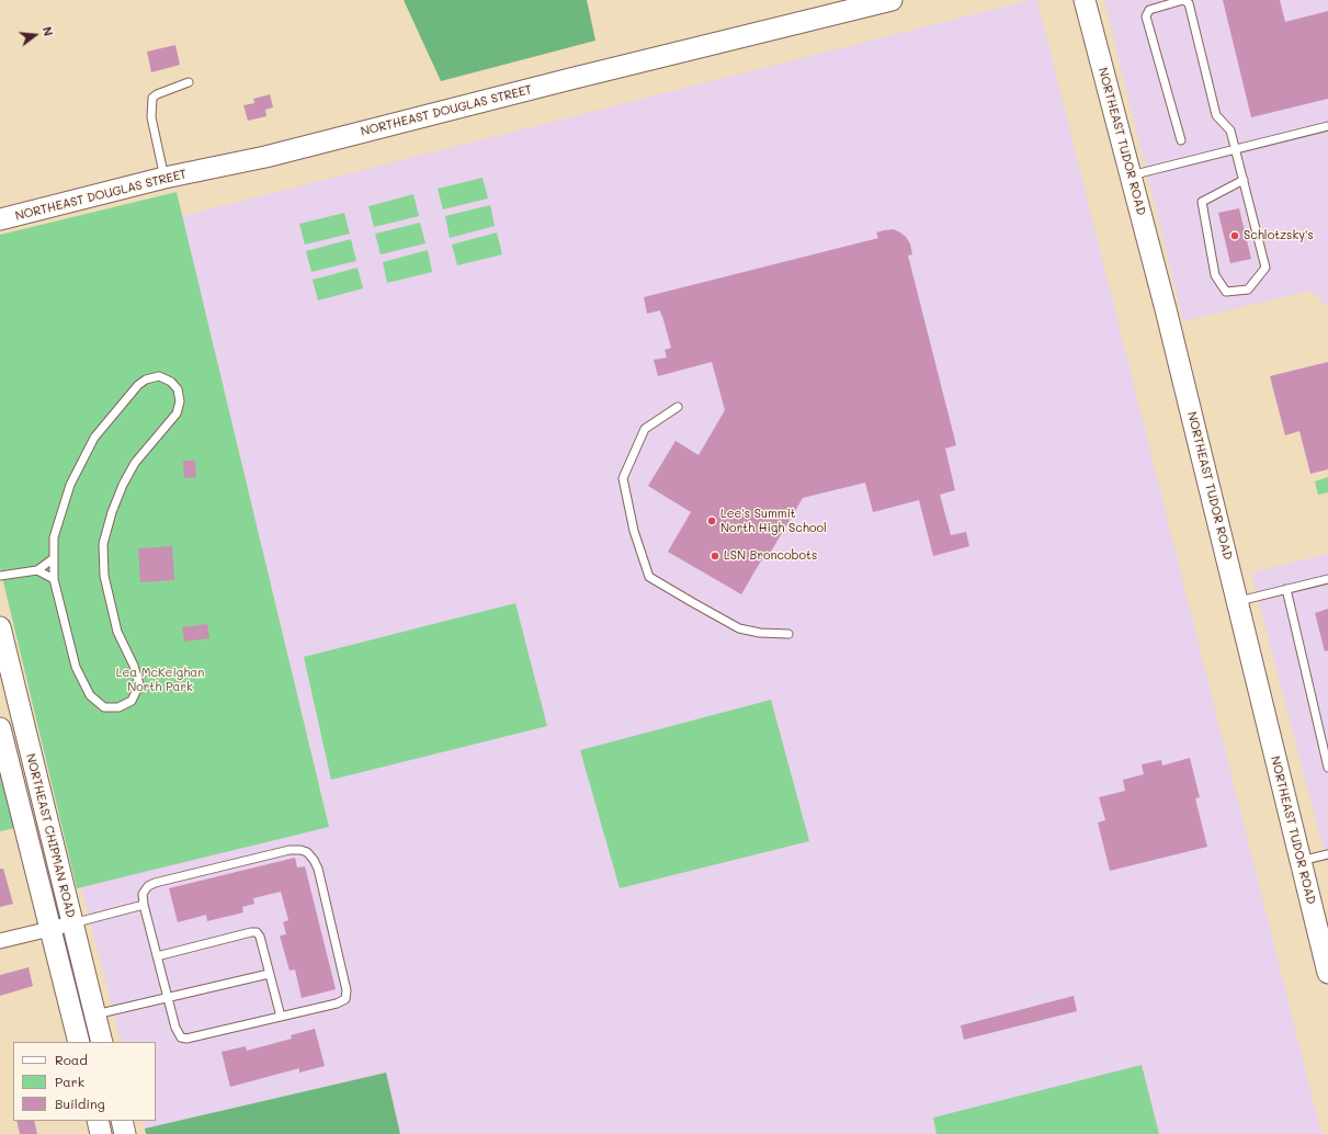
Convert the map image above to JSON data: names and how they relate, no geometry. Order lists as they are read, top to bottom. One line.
{"streets":{"main road":["NORTHEAST DOUGLAS STREET","NORTHEAST TUDOR ROAD","NORTHEAST CHIPMAN ROAD"]},"parks":["Lea McKeighan North Park"],"places":["Schlotzsky's","Lee's Summit North High School","LSN Broncobots"],"legend":["Road","Park","Building"],"north":"right"}
